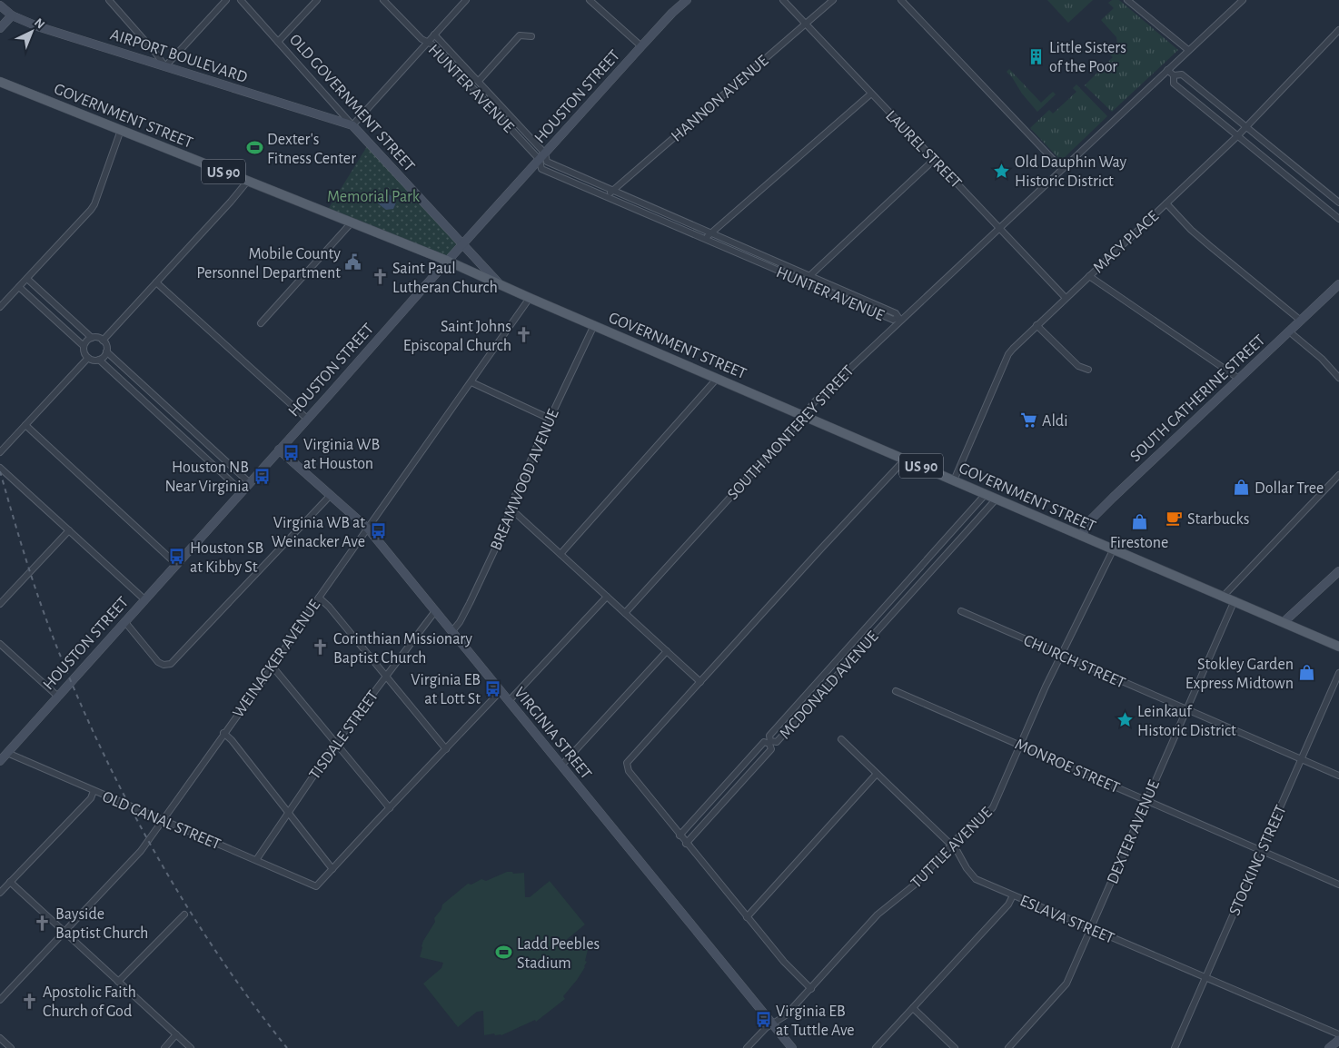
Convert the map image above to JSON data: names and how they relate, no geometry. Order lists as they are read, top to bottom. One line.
{"streets":{"main road":["GOVERNMENT STREET","US 90"],"street":["AIRPORT BOULEVARD","HUNTER AVENUE","HOUSTON STREET","HANNON AVENUE","OLD GOVERNMENT STREET","LAUREL STREET","MACY PLACE","SOUTH CATHERINE STREET","SOUTH MONTEREY STREET","BREAMWOOD AVENUE","WEINACKER AVENUE","CHURCH STREET","MCDONALD AVENUE","VIRGINIA STREET","TISDALE STREET","MONROE STREET","OLD CANAL STREET","DEXTER AVENUE","TUTTLE AVENUE","STOCKING STREET","ESLAVA STREET"]},"crossings":[["AIRPORT BOULEVARD","OLD GOVERNMENT STREET"],["HUNTER AVENUE","HOUSTON STREET"],["HUNTER AVENUE","HANNON AVENUE"],["HUNTER AVENUE","SOUTH MONTEREY STREET"],["HOUSTON STREET","OLD GOVERNMENT STREET"],["HOUSTON STREET","GOVERNMENT STREET"],["HOUSTON STREET","VIRGINIA STREET"],["HOUSTON STREET","OLD CANAL STREET"],["HANNON AVENUE","LAUREL STREET"],["OLD GOVERNMENT STREET","GOVERNMENT STREET"],["GOVERNMENT STREET","MACY PLACE"],["GOVERNMENT STREET","SOUTH CATHERINE STREET"],["GOVERNMENT STREET","SOUTH MONTEREY STREET"],["GOVERNMENT STREET","BREAMWOOD AVENUE"],["GOVERNMENT STREET","WEINACKER AVENUE"],["GOVERNMENT STREET","MCDONALD AVENUE"],["GOVERNMENT STREET","DEXTER AVENUE"],["GOVERNMENT STREET","TUTTLE AVENUE"],["LAUREL STREET","MACY PLACE"],["LAUREL STREET","SOUTH MONTEREY STREET"],["BREAMWOOD AVENUE","VIRGINIA STREET"],["WEINACKER AVENUE","VIRGINIA STREET"],["WEINACKER AVENUE","OLD CANAL STREET"],["CHURCH STREET","DEXTER AVENUE"],["CHURCH STREET","TUTTLE AVENUE"],["CHURCH STREET","STOCKING STREET"],["VIRGINIA STREET","TISDALE STREET"],["VIRGINIA STREET","TUTTLE AVENUE"],["TISDALE STREET","OLD CANAL STREET"],["MONROE STREET","DEXTER AVENUE"],["MONROE STREET","TUTTLE AVENUE"],["MONROE STREET","STOCKING STREET"],["DEXTER AVENUE","ESLAVA STREET"],["TUTTLE AVENUE","ESLAVA STREET"],["STOCKING STREET","ESLAVA STREET"]],"parks":["Memorial Park"],"places":{"building":["Little Sisters of the Poor"],"sports":["Dexter's Fitness Center","Ladd Peebles Stadium"],"place":["Old Dauphin Way Historic District","Leinkauf Historic District"],"public building":["Mobile County Personnel Department"],"church":["Saint Paul Lutheran Church","Saint Johns Episcopal Church","Corinthian Missionary Baptist Church","Bayside Baptist Church","Apostolic Faith Church of God"],"supermarket":["Aldi"],"bus stop":["Virginia WB at Houston","Houston NB Near Virginia","Virginia WB at Weinacker Ave","Houston SB at Kibby St","Virginia EB at Lott St","Virginia EB at Tuttle Ave"],"shop":["Dollar Tree","Firestone","Stokley Garden Express Midtown"],"cafe":["Starbucks"]},"north":"top right"}
